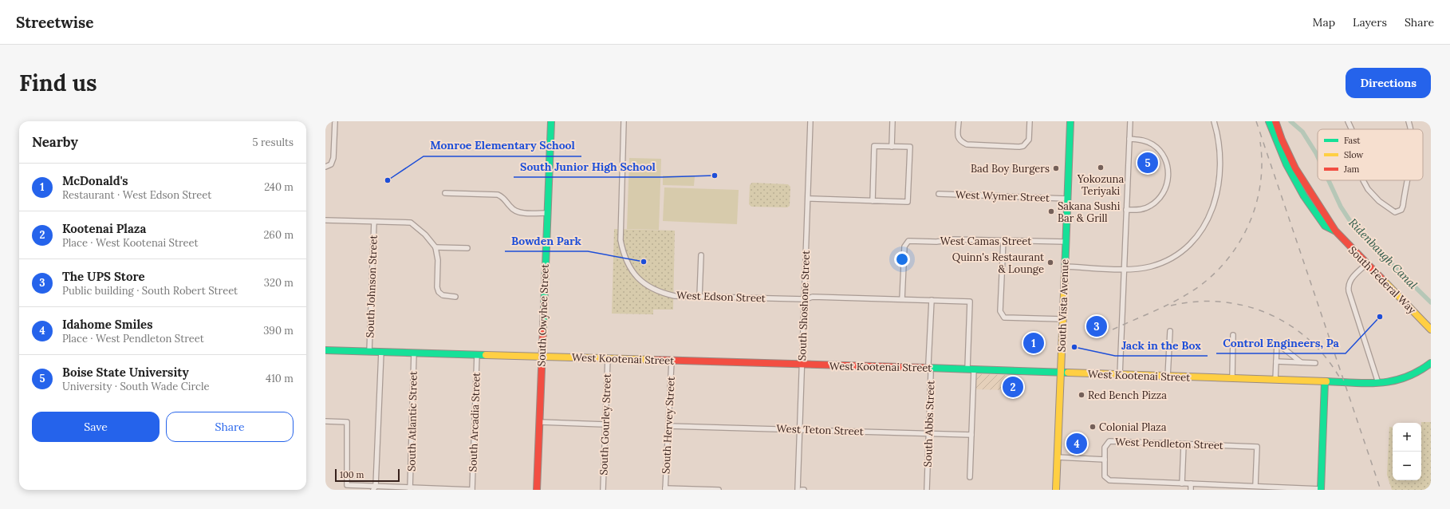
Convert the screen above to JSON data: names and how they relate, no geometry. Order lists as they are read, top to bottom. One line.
{"streets":{"street":["West Wymer Street","West Camas Street","South Federal Way","South Johnson Street","West Edson Street","South Shoshone Street","South Vista Avenue","South Owyhee Street","West Kootenai Street","South Atlantic Street","South Arcadia Street","South Abbs Street","South Gourley Street","South Hervey Street","West Teton Street","West Pendleton Street"]},"crossings":[["West Wymer Street","South Vista Avenue"],["West Camas Street","West Edson Street"],["West Camas Street","South Vista Avenue"],["South Johnson Street","West Kootenai Street"],["West Edson Street","South Shoshone Street"],["West Edson Street","West Kootenai Street"],["West Edson Street","South Abbs Street"],["South Shoshone Street","West Kootenai Street"],["South Shoshone Street","West Teton Street"],["South Vista Avenue","West Kootenai Street"],["South Vista Avenue","West Pendleton Street"],["South Owyhee Street","West Kootenai Street"],["West Kootenai Street","South Atlantic Street"],["West Kootenai Street","South Arcadia Street"],["West Kootenai Street","South Abbs Street"],["West Kootenai Street","South Gourley Street"],["West Kootenai Street","South Hervey Street"],["South Abbs Street","West Teton Street"],["South Hervey Street","West Teton Street"]],"water":["Ridenbaugh Canal"],"places":["Yokozuna Teriyaki","Bad Boy Burgers","South Junior High School","Monroe Elementary School","Sakana Sushi Bar & Grill","Bowden Park","Quinn's Restaurant & Lounge","Control Engineers, Pa","Jack in the Box","Red Bench Pizza","Colonial Plaza"],"legend":["Fast","Slow","Jam"],"scale_bar":"100 m","page":{"header":"Streetwise","nav":["Map","Layers","Share"],"buttons":["Directions",["Save","Share"]],"title":"Find us","heading":["Nearby","5 results"],"pins":["5","3","1","2","4"],"list":[{"mark":"1","name":"McDonald's","note":"Restaurant · West Edson Street","value":"240 m"},{"mark":"2","name":"Kootenai Plaza","note":"Place · West Kootenai Street","value":"260 m"},{"mark":"3","name":"The UPS Store","note":"Public building · South Robert Street","value":"320 m"},{"mark":"4","name":"Idahome Smiles","note":"Place · West Pendleton Street","value":"390 m"},{"mark":"5","name":"Boise State University","note":"University · South Wade Circle","value":"410 m"}],"map_buttons":["+","−"],"scale":"100 m"}}
